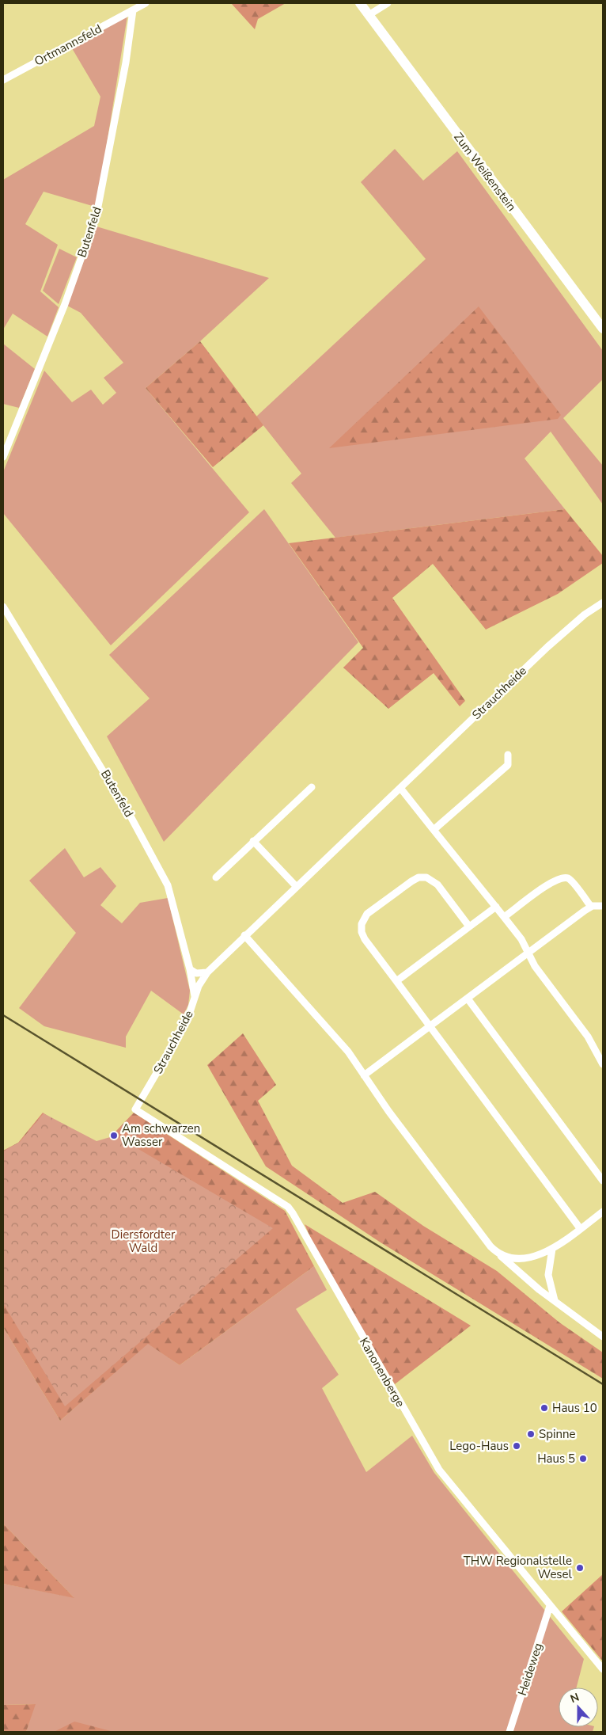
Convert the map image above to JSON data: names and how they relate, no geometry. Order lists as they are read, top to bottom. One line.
{"streets":{"main road":["Zum Weißenstein"],"street":["Ortmannsfeld","Butenfeld","Strauchheide","Kanonenberge","Heideweg"]},"crossings":[["Ortmannsfeld","Butenfeld"],["Butenfeld","Strauchheide"],["Strauchheide","Kanonenberge"],["Kanonenberge","Heideweg"]],"parks":["Diersfordter Wald"],"places":["Am schwarzen Wasser","Haus 10","Spinne","Lego-Haus","Haus 5","THW Regionalstelle Wesel"],"north":"top"}
